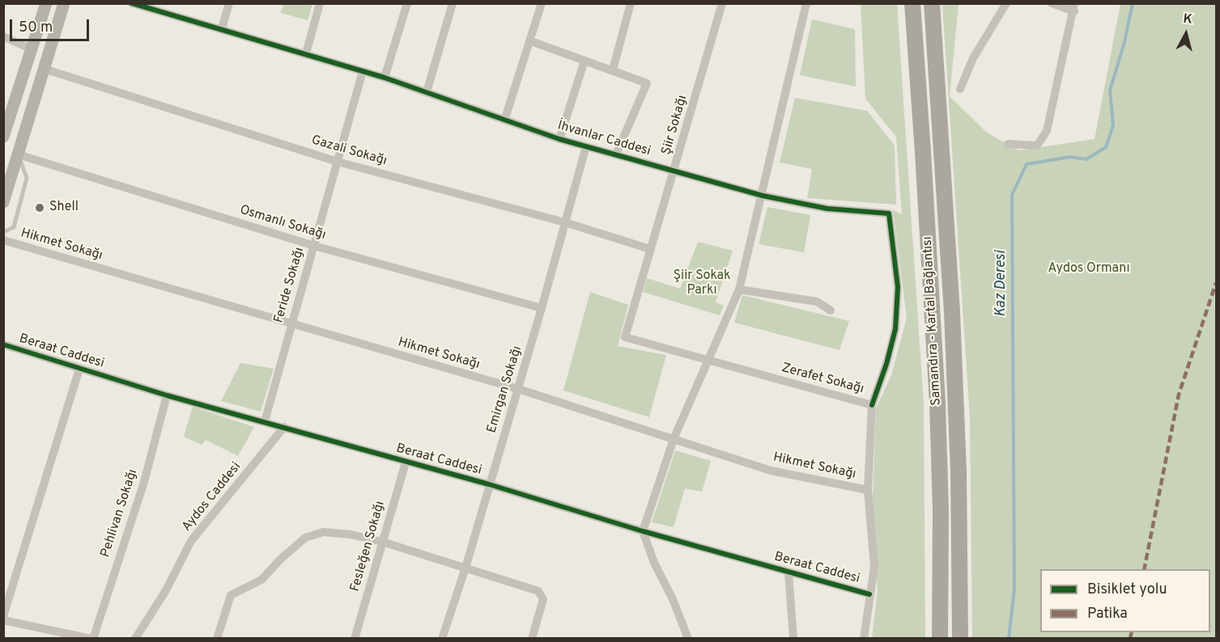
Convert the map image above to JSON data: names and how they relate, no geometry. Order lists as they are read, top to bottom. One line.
{"streets":{"highway":["Samandıra - Kartal Bağlantısı"],"street":["Şiir Sokağı","İhvanlar Caddesi","Gazali Sokağı","Osmanlı Sokağı","Hikmet Sokağı","Feride Sokağı","Beraat Caddesi","Zerafet Sokağı","Emirgan Sokağı","Aydos Caddesi","Pehlivan Sokağı","Fesleğen Sokağı"]},"crossings":[["Şiir Sokağı","İhvanlar Caddesi"],["Şiir Sokağı","Gazali Sokağı"],["Şiir Sokağı","Zerafet Sokağı"],["İhvanlar Caddesi","Feride Sokağı"],["İhvanlar Caddesi","Zerafet Sokağı"],["İhvanlar Caddesi","Emirgan Sokağı"],["Gazali Sokağı","Feride Sokağı"],["Gazali Sokağı","Emirgan Sokağı"],["Osmanlı Sokağı","Feride Sokağı"],["Osmanlı Sokağı","Emirgan Sokağı"],["Hikmet Sokağı","Feride Sokağı"],["Hikmet Sokağı","Zerafet Sokağı"],["Hikmet Sokağı","Emirgan Sokağı"],["Feride Sokağı","Beraat Caddesi"],["Beraat Caddesi","Zerafet Sokağı"],["Beraat Caddesi","Emirgan Sokağı"],["Beraat Caddesi","Aydos Caddesi"],["Beraat Caddesi","Pehlivan Sokağı"],["Beraat Caddesi","Fesleğen Sokağı"]],"water":["Kaz Deresi"],"parks":["Aydos Ormanı","Şiir Sokak Parkı"],"places":["Shell"],"legend":["Bisiklet yolu","Patika"],"scale_bar":"50 m","north":"top"}
